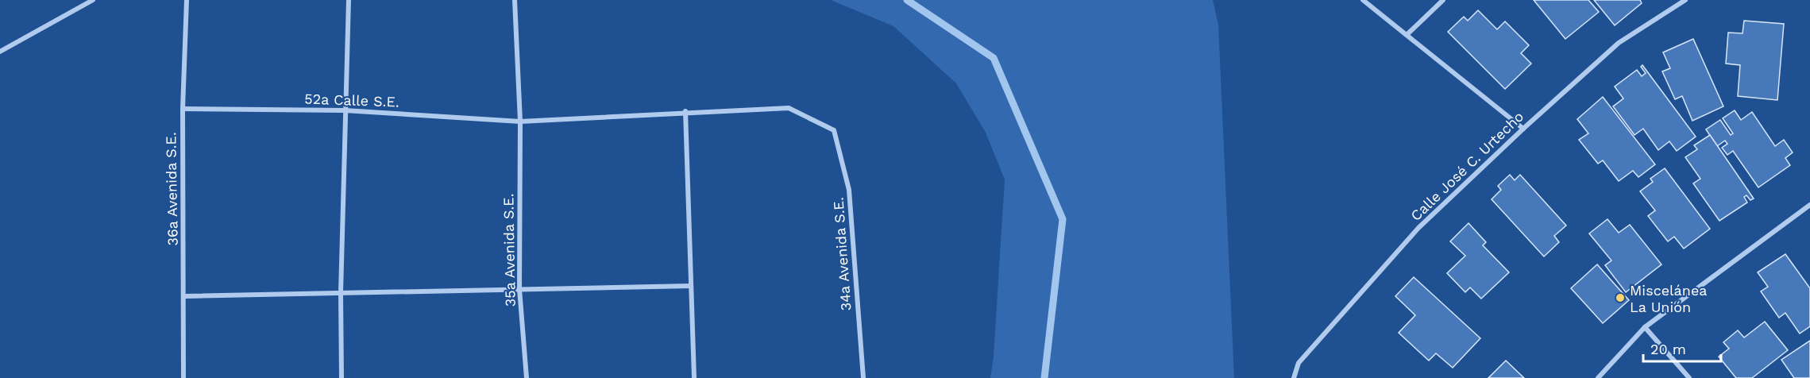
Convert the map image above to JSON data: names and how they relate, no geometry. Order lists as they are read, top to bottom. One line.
{"streets":{"street":["52a Calle S.E.","Calle José C. Urtecho","36a Avenida S.E.","35a Avenida S.E.","34a Avenida S.E."]},"crossings":[["52a Calle S.E.","36a Avenida S.E."],["52a Calle S.E.","35a Avenida S.E."],["52a Calle S.E.","34a Avenida S.E."]],"places":["Miscelánea La Unión"],"scale_bar":"20 m"}
